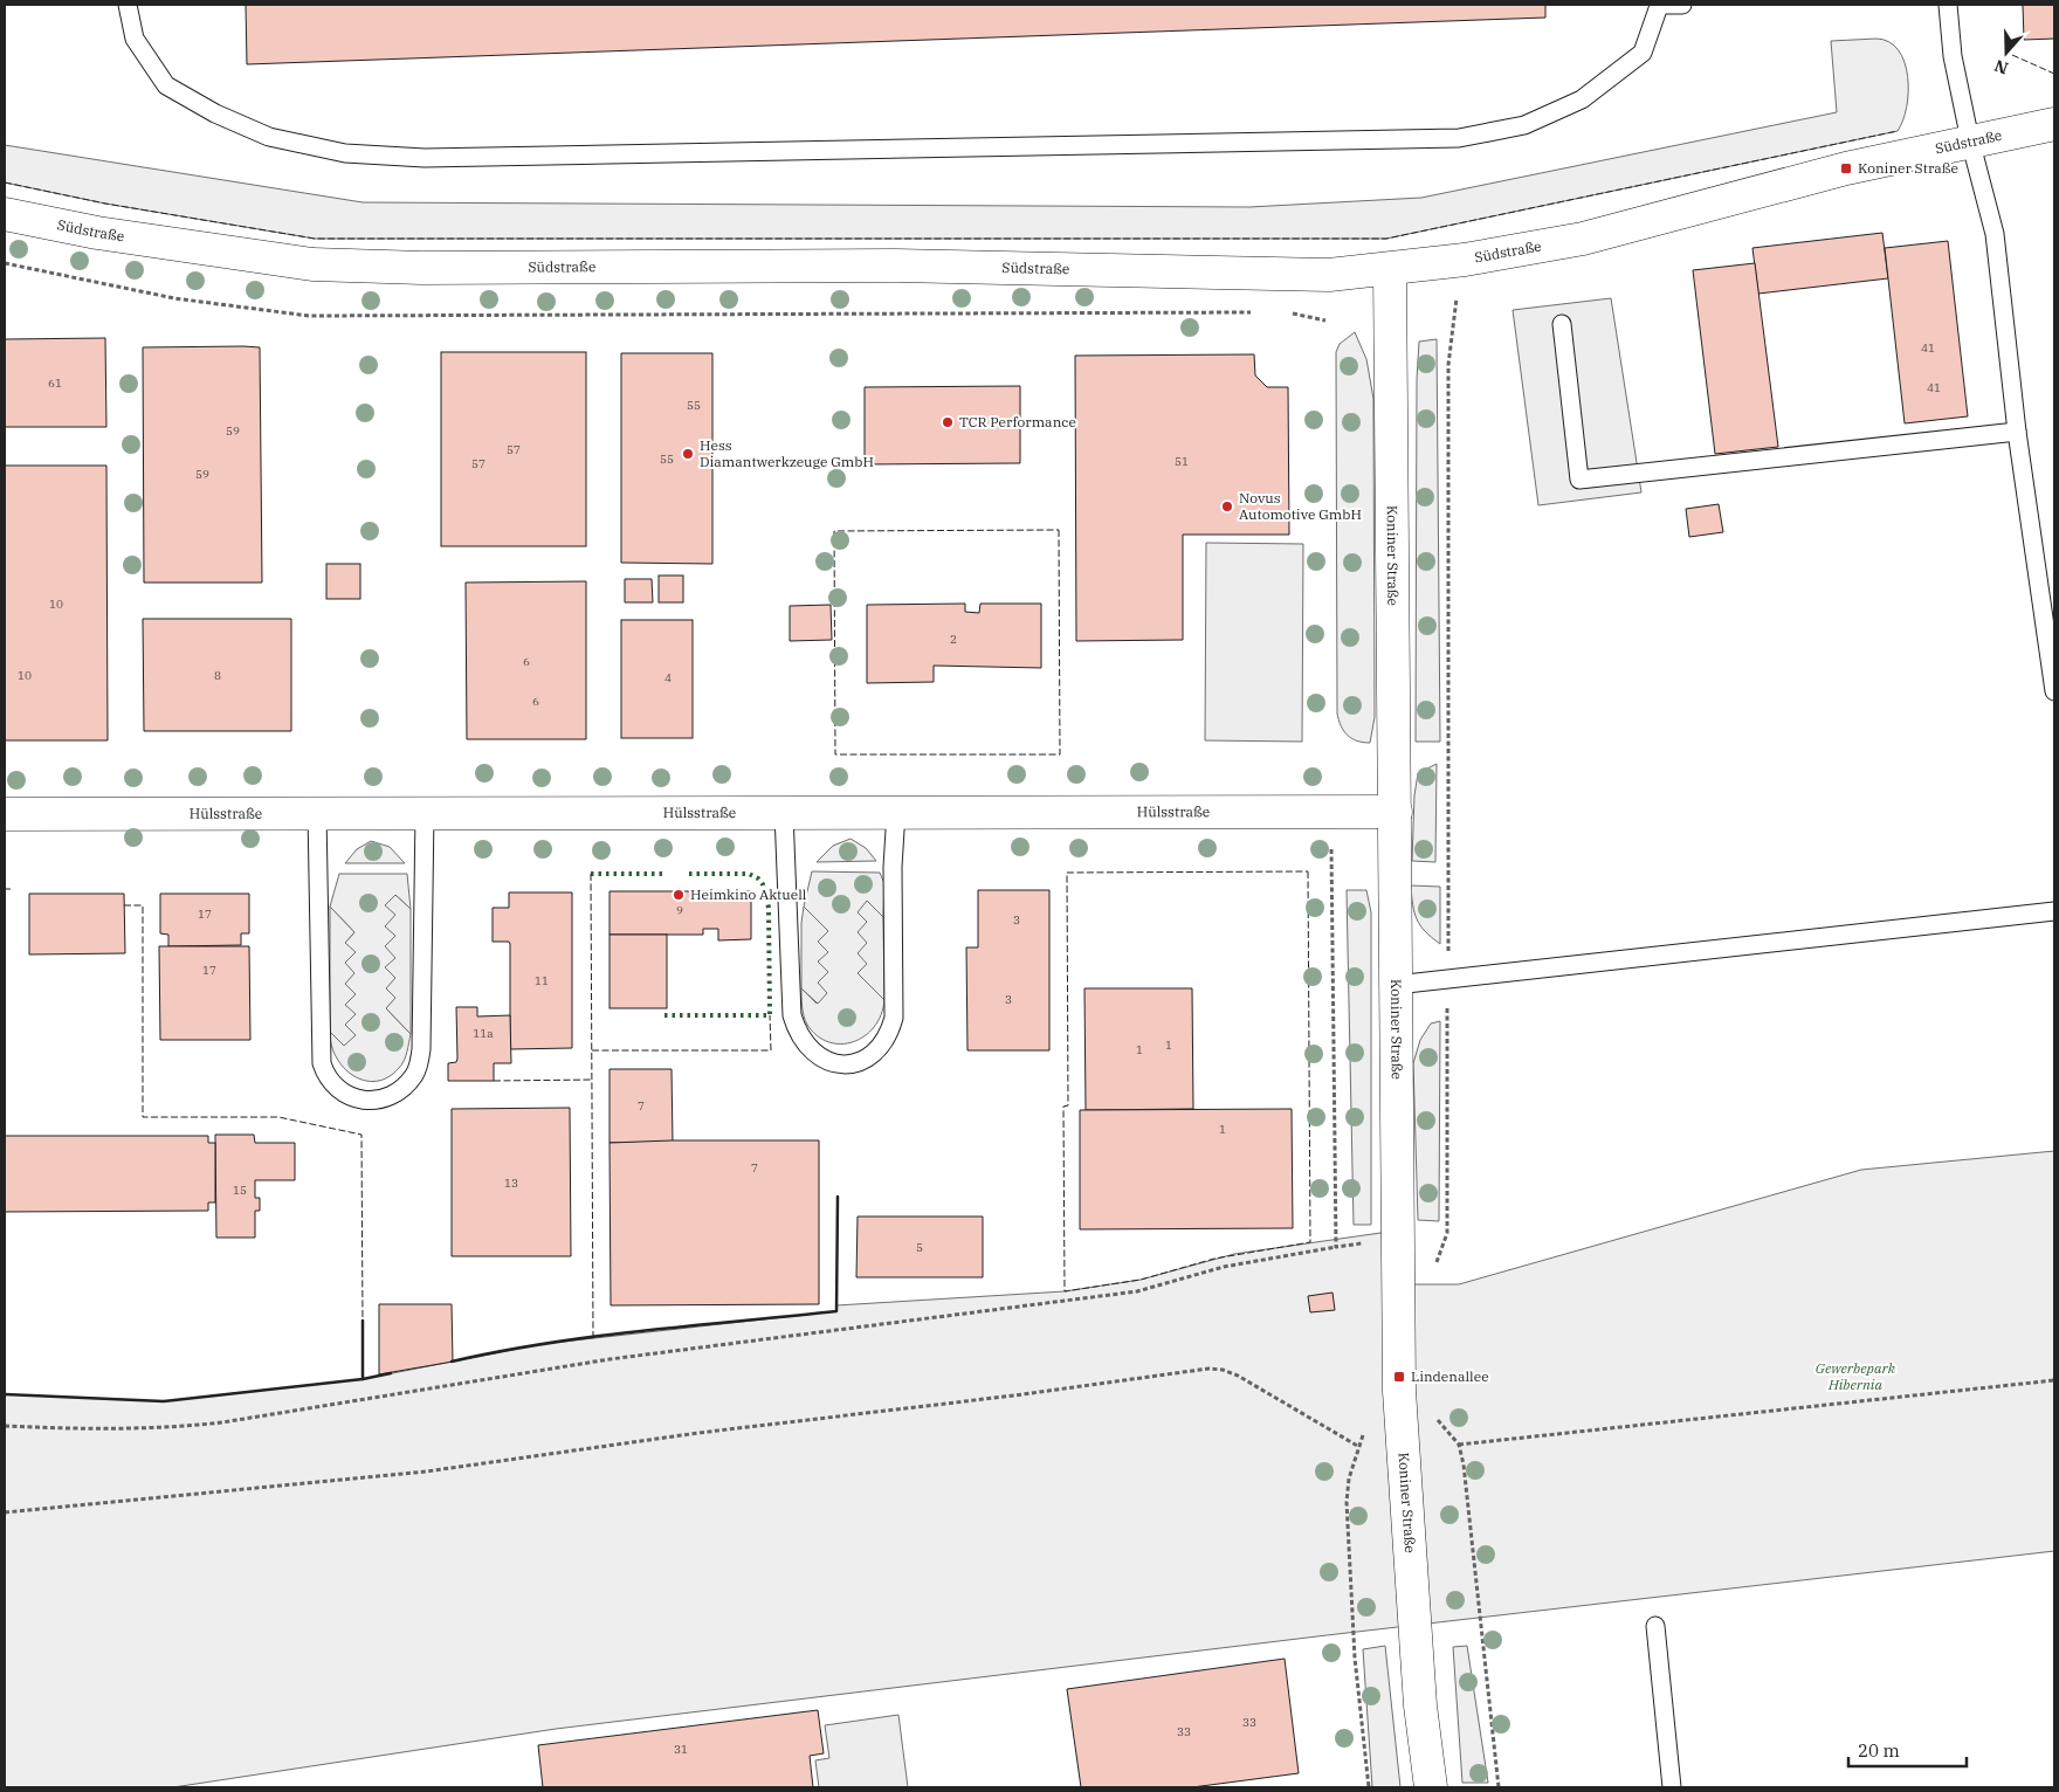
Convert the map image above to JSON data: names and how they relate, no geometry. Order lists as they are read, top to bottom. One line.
{"streets":{"street":["Südstraße","Koniner Straße","Hülsstraße"]},"crossings":[["Südstraße","Koniner Straße"],["Koniner Straße","Hülsstraße"]],"parks":["Gewerbepark Hibernia"],"places":{"transit":["Koniner Straße","Lindenallee"],"other":["TCR Performance","Hess Diamantwerkzeuge GmbH","Novus Automotive GmbH","Heimkino Aktuell"]},"house_numbers":["41","61","41","55","59","57","55","51","57","59","10","2","6","10","8","4","6","9","17","3","17","11","3","11a","1","1","7","1","7","13","15","5","33","33","31"],"scale_bar":"20 m","north":"bottom"}
